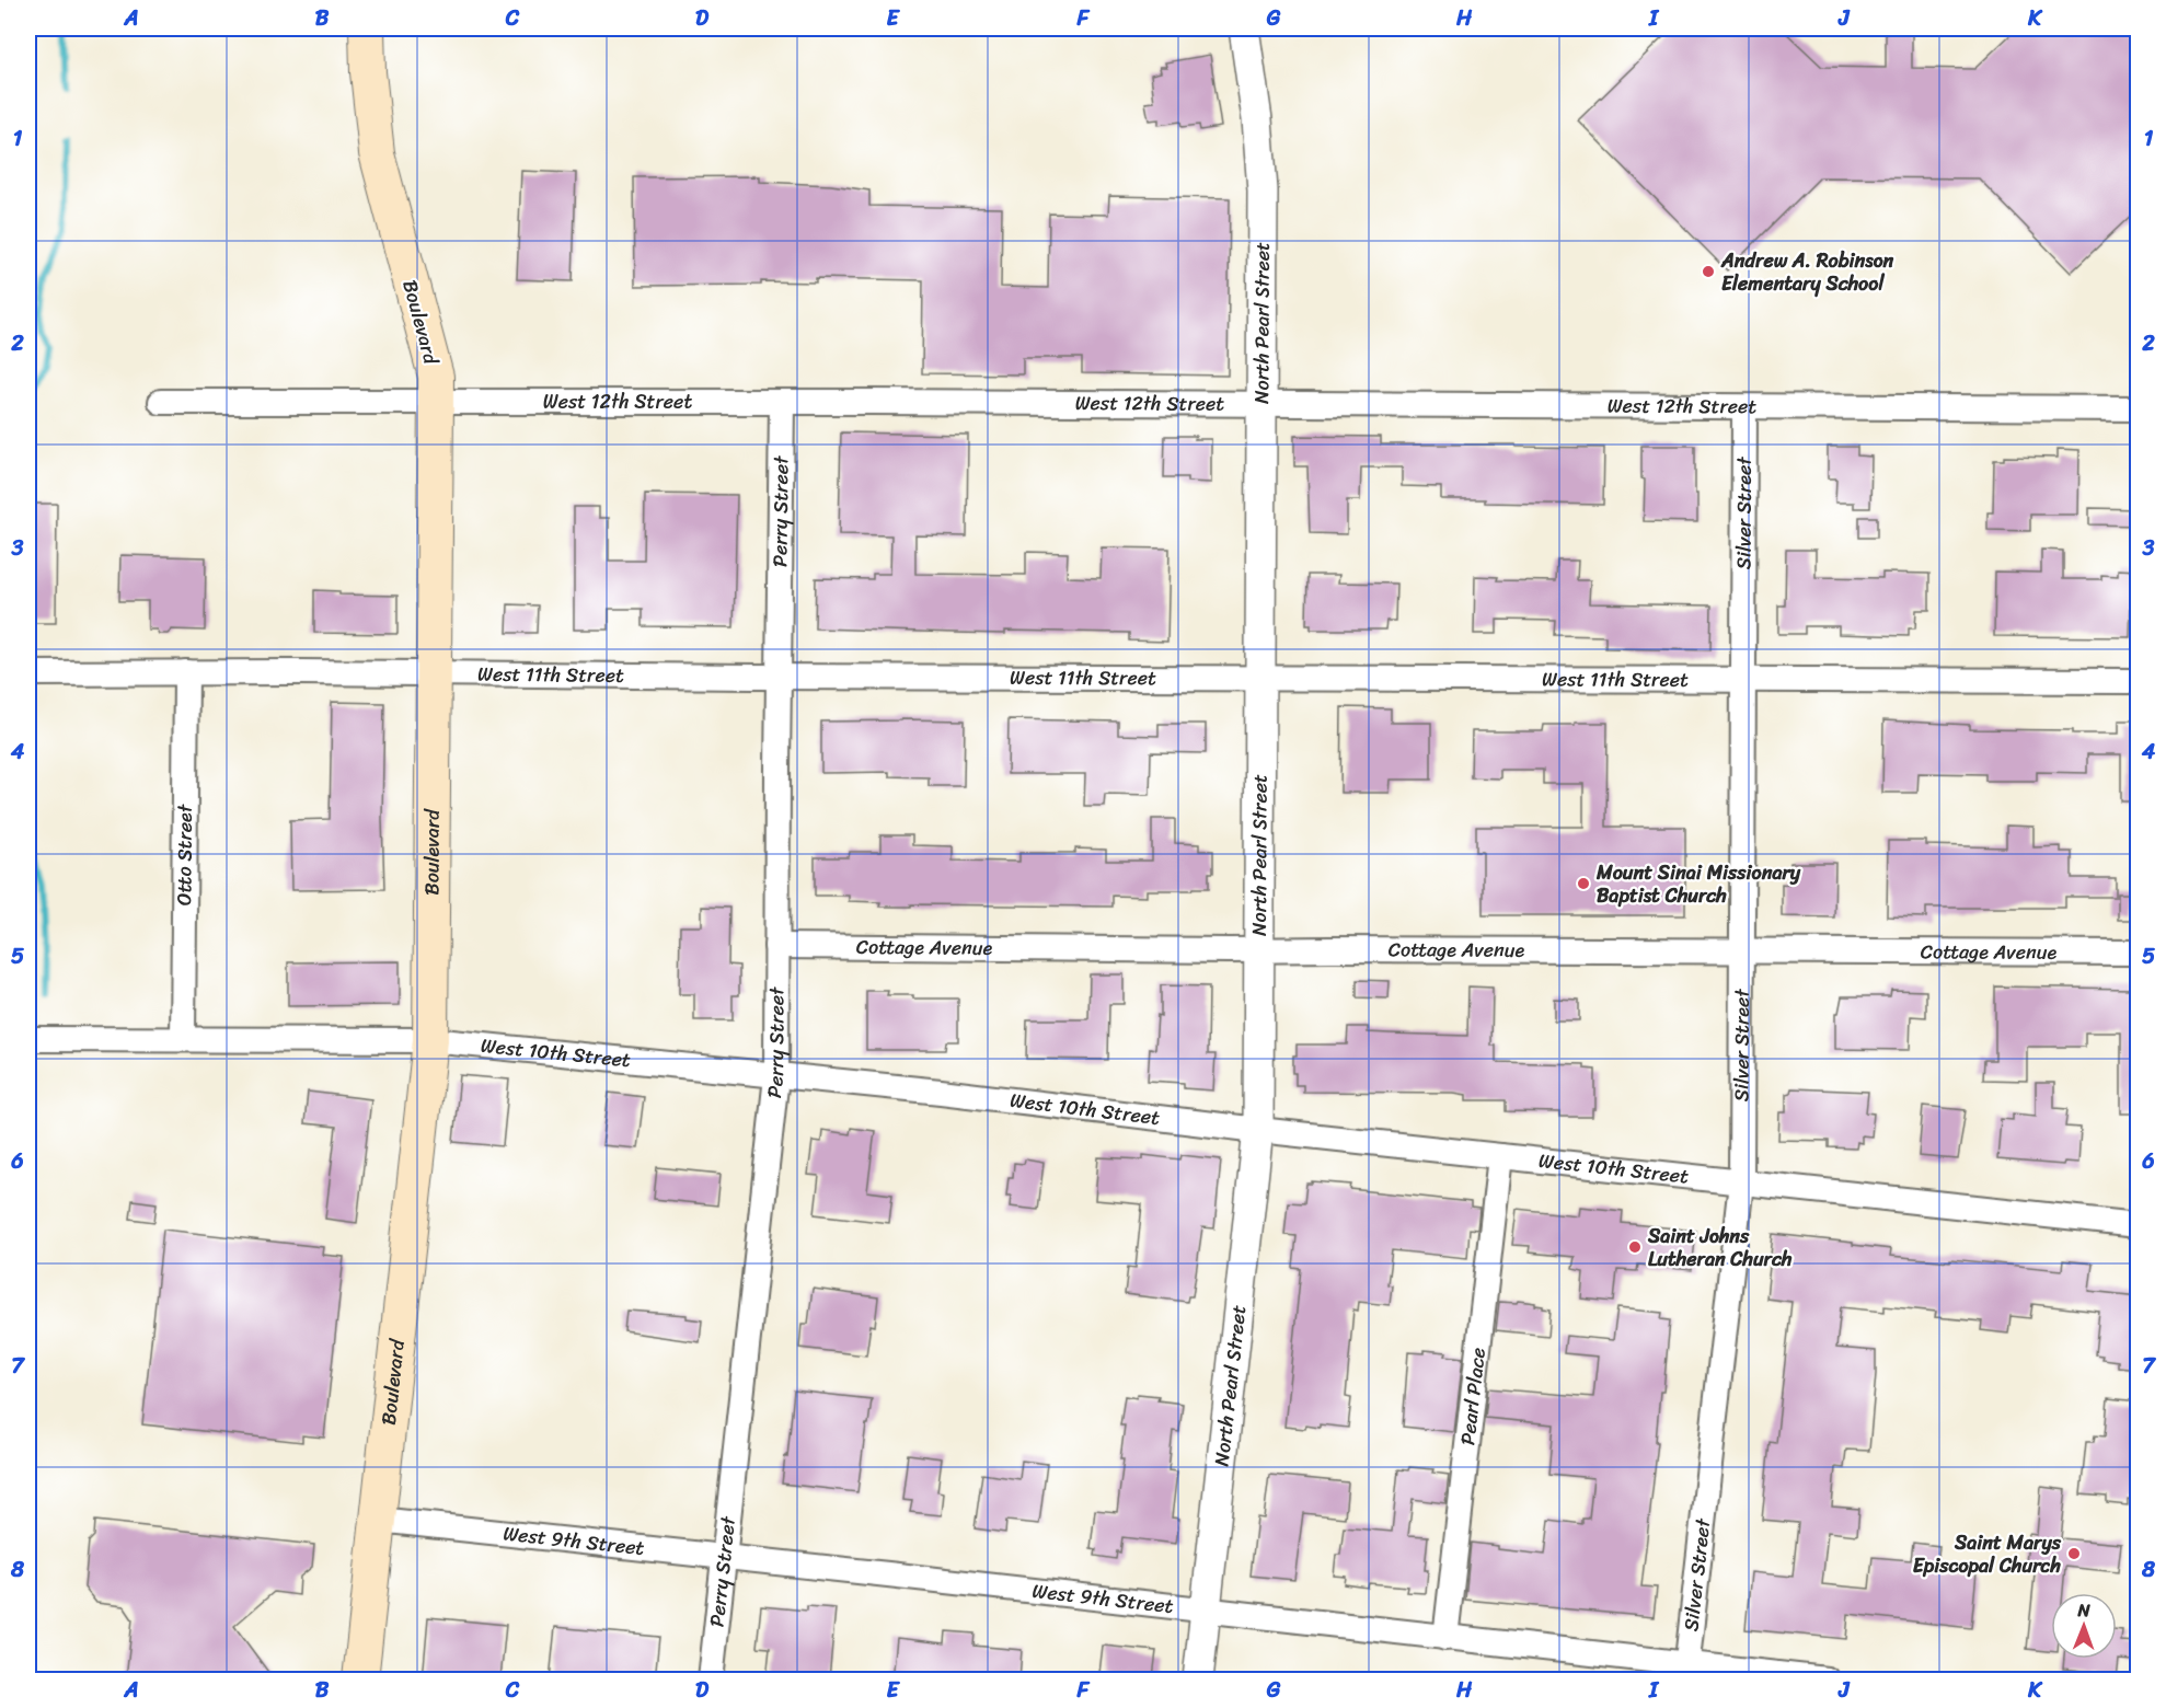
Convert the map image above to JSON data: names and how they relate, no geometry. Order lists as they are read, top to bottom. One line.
{"streets":{"main road":["Boulevard"],"street":["North Pearl Street","West 12th Street","Perry Street","Silver Street","West 11th Street","Otto Street","Cottage Avenue","West 10th Street","Pearl Place","West 9th Street"]},"crossings":[["Boulevard","West 12th Street"],["Boulevard","West 11th Street"],["Boulevard","West 10th Street"],["Boulevard","West 9th Street"],["North Pearl Street","West 12th Street"],["North Pearl Street","West 11th Street"],["North Pearl Street","Cottage Avenue"],["North Pearl Street","West 10th Street"],["North Pearl Street","West 9th Street"],["West 12th Street","Perry Street"],["West 12th Street","Silver Street"],["Perry Street","West 11th Street"],["Perry Street","Cottage Avenue"],["Perry Street","West 10th Street"],["Perry Street","West 9th Street"],["Silver Street","West 11th Street"],["Silver Street","Cottage Avenue"],["Silver Street","West 10th Street"],["Silver Street","West 9th Street"],["West 11th Street","Otto Street"],["Otto Street","West 10th Street"],["West 10th Street","Pearl Place"],["Pearl Place","West 9th Street"]],"places":["Andrew A. Robinson Elementary School","Mount Sinai Missionary Baptist Church","Saint Johns Lutheran Church","Saint Marys Episcopal Church"],"north":"top","grid":{"columns":["A","B","C","D","E","F","G","H","I","J","K"],"rows":["1","2","3","4","5","6","7","8"]}}
